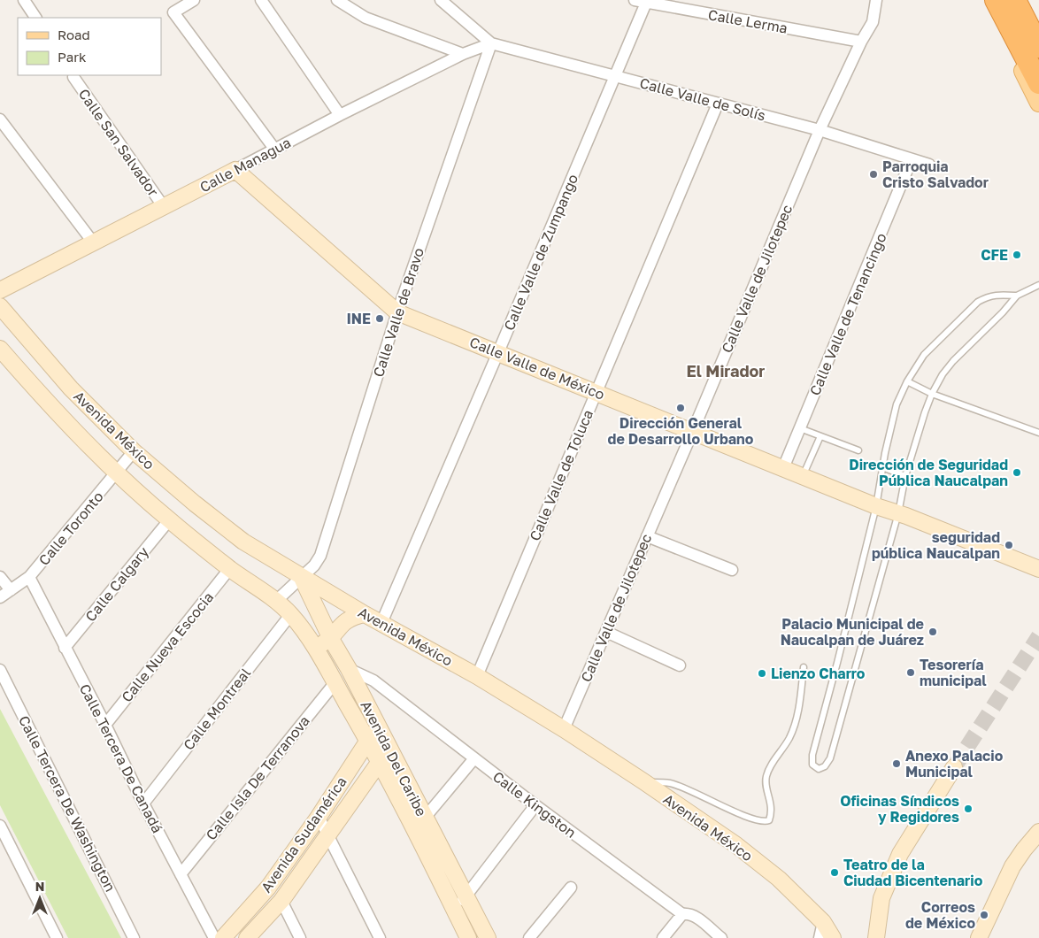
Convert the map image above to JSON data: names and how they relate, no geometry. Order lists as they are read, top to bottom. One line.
{"streets":{"main road":["Calle Managua","Calle Valle de México","Avenida México","Avenida Del Caribe","Avenida Sudamérica"],"street":["Calle Lerma","Calle Valle de Solís","Calle San Salvador","Calle Valle de Zumpango","Calle Valle de Jilotepec","Calle Valle de Bravo","Calle Valle de Tenancingo","Calle Valle de Toluca","Calle Toronto","Calle Calgary","Calle Nueva Escocia","Calle Montreal","Calle Tercera De Canadá","Calle Isla De Terranova","Calle Tercera De Washington","Calle Kingston"]},"crossings":[["Calle Lerma","Calle Valle de Zumpango"],["Calle Lerma","Calle Valle de Jilotepec"],["Calle Valle de Solís","Calle Managua"],["Calle Valle de Solís","Calle Valle de Zumpango"],["Calle Valle de Solís","Calle Valle de Jilotepec"],["Calle Valle de Solís","Calle Valle de Bravo"],["Calle Valle de Solís","Calle Valle de Tenancingo"],["Calle Valle de Solís","Calle Valle de Toluca"],["Calle San Salvador","Calle Managua"],["Calle Managua","Calle Valle de Bravo"],["Calle Managua","Calle Valle de México"],["Calle Valle de Zumpango","Calle Valle de México"],["Calle Valle de Zumpango","Avenida México"],["Calle Valle de Jilotepec","Calle Valle de México"],["Calle Valle de Jilotepec","Avenida México"],["Calle Valle de Bravo","Calle Valle de México"],["Calle Valle de Bravo","Avenida México"],["Calle Valle de Bravo","Avenida Del Caribe"],["Calle Valle de Tenancingo","Calle Valle de México"],["Calle Valle de México","Calle Valle de Toluca"],["Avenida México","Calle Valle de Toluca"],["Avenida México","Calle Toronto"],["Avenida México","Calle Calgary"],["Avenida México","Calle Nueva Escocia"],["Avenida México","Avenida Del Caribe"],["Calle Toronto","Calle Tercera De Canadá"],["Calle Calgary","Calle Tercera De Canadá"],["Calle Nueva Escocia","Calle Tercera De Canadá"],["Calle Montreal","Calle Tercera De Canadá"],["Calle Montreal","Avenida Del Caribe"],["Calle Tercera De Canadá","Calle Isla De Terranova"],["Avenida Del Caribe","Calle Isla De Terranova"],["Avenida Del Caribe","Calle Kingston"],["Avenida Del Caribe","Avenida Sudamérica"]],"districts":["El Mirador"],"places":["Parroquia Cristo Salvador","CFE","INE","Dirección General de Desarrollo Urbano","Dirección de Seguridad Pública Naucalpan","seguridad pública Naucalpan","Palacio Municipal de Naucalpan de Juárez","Tesorería municipal","Lienzo Charro","Anexo Palacio Municipal","Oficinas Síndicos y Regidores","Teatro de la Ciudad Bicentenario","Correos de México"],"legend":["Road","Park"],"north":"top"}
